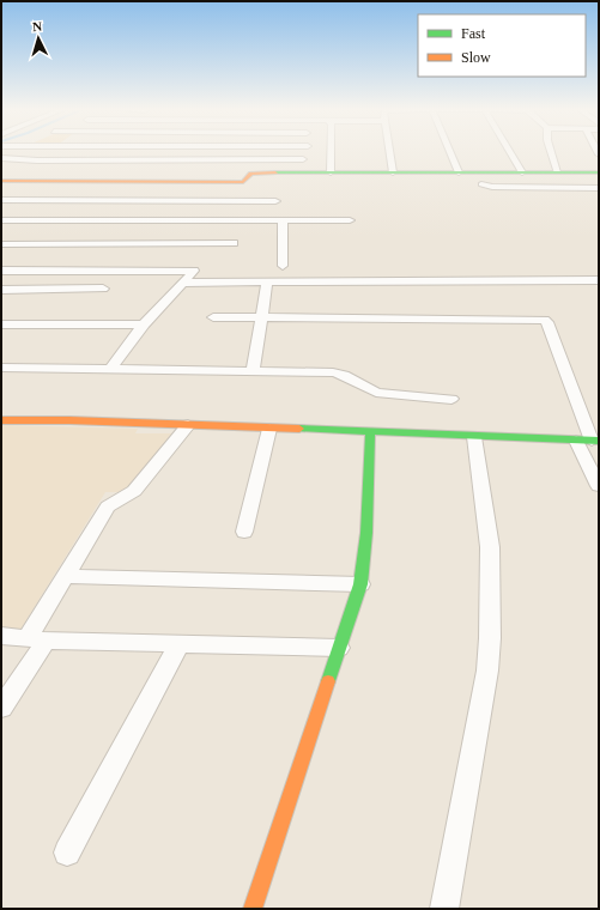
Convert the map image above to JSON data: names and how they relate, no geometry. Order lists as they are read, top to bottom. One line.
{"legend":["Fast","Slow"],"north":"top"}
